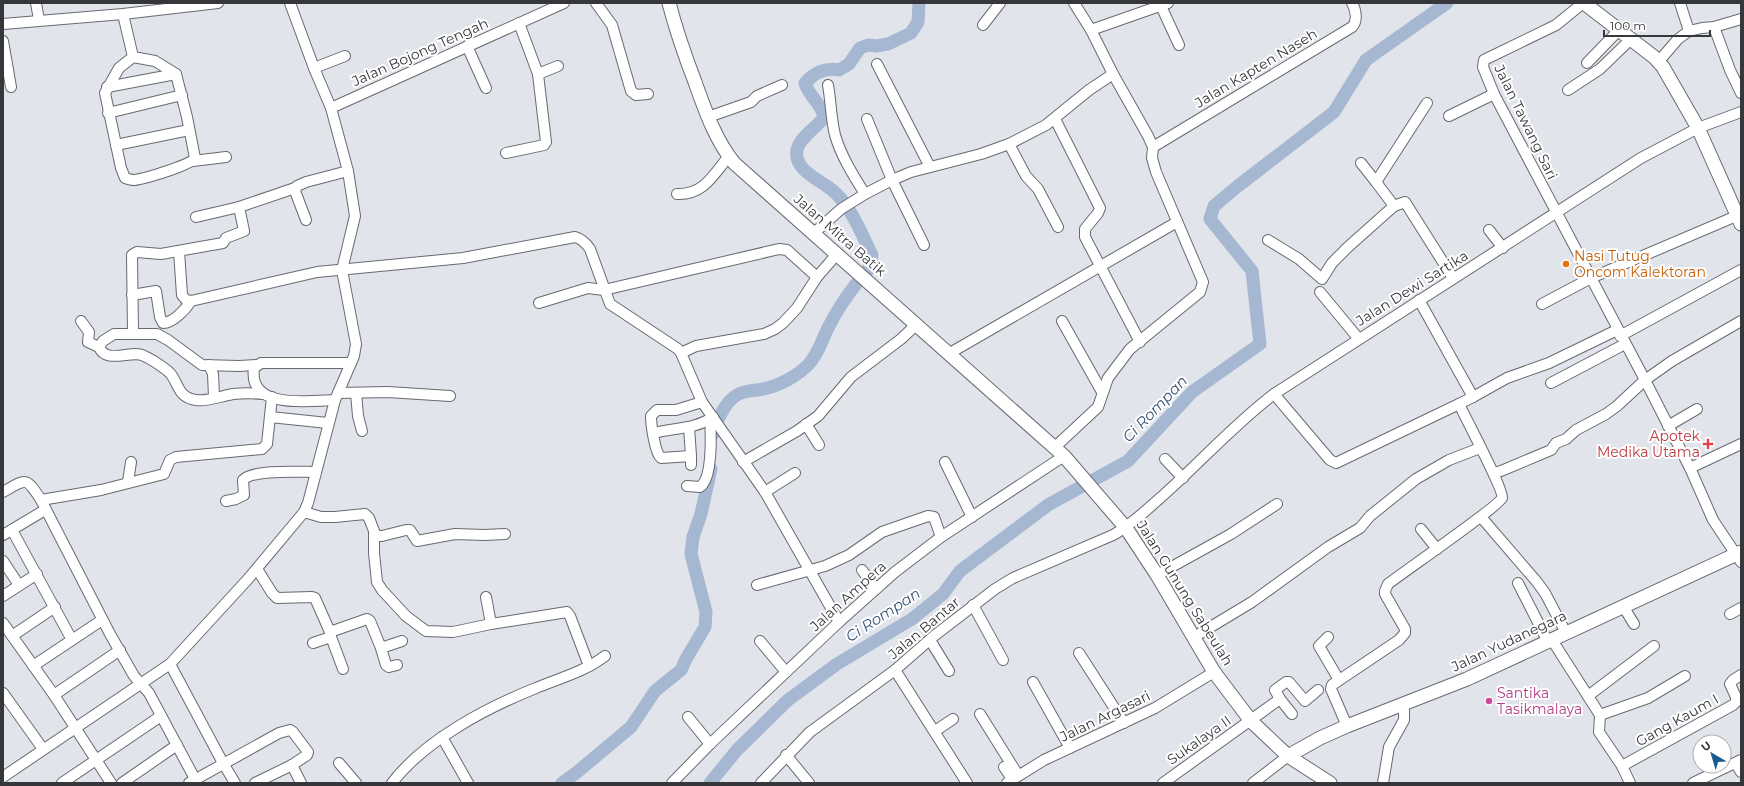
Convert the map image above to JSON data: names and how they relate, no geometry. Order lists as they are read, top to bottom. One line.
{"streets":{"main road":["Jalan Mitra Batik","Jalan Gunung Sabeulah","Jalan Yudanegara"],"street":["Jalan Bojong Tengah","Jalan Kapten Naseh","Jalan Tawang Sari","Jalan Dewi Sartika","Jalan Ampera","Jalan Bantar","Jalan Argasari","Gang Kaum I","Sukalaya II"]},"crossings":[["Jalan Tawang Sari","Jalan Dewi Sartika"],["Jalan Tawang Sari","Jalan Yudanegara"],["Jalan Mitra Batik","Jalan Gunung Sabeulah"],["Jalan Mitra Batik","Jalan Ampera"],["Jalan Dewi Sartika","Jalan Gunung Sabeulah"],["Jalan Dewi Sartika","Jalan Bantar"],["Jalan Gunung Sabeulah","Jalan Ampera"],["Jalan Gunung Sabeulah","Jalan Bantar"],["Jalan Gunung Sabeulah","Jalan Yudanegara"],["Jalan Gunung Sabeulah","Jalan Argasari"],["Jalan Gunung Sabeulah","Sukalaya II"]],"water":["Ci Rompan"],"places":{"other":["Nasi Tutug Oncom Kalektoran","Santika Tasikmalaya"],"health":["Apotek Medika Utama"]},"scale_bar":"100 m","north":"top left"}
